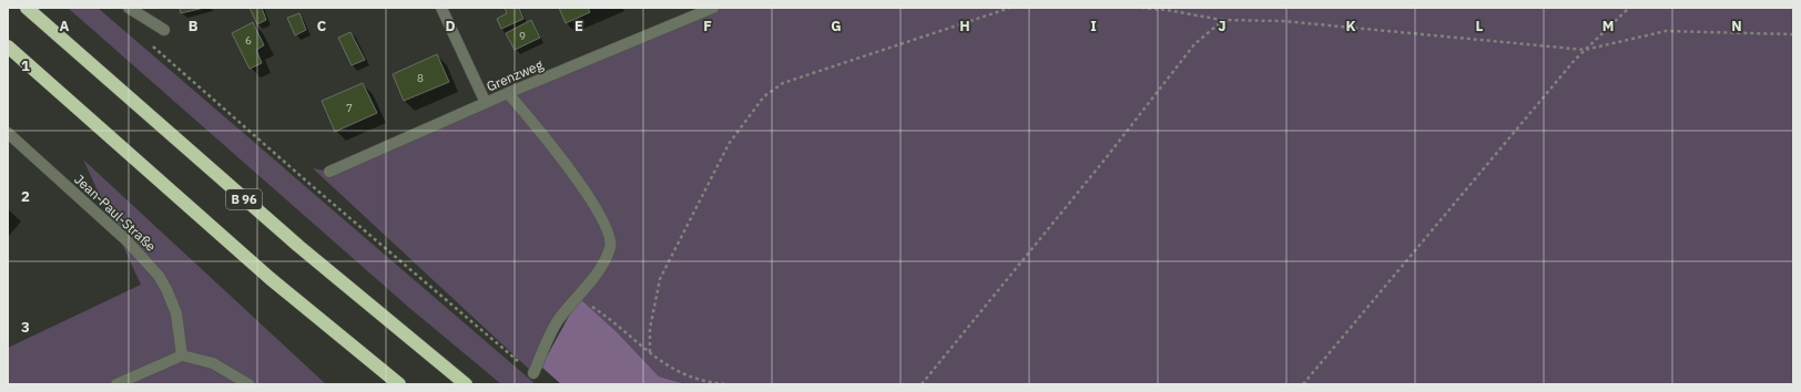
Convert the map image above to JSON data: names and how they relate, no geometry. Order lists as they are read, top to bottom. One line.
{"streets":{"highway":["B 96"],"street":["Grenzweg","Jean-Paul-Straße"]},"house_numbers":["9","6","8","7"],"grid":{"columns":["A","B","C","D","E","F","G","H","I","J","K","L","M","N"],"rows":["1","2","3"]}}
